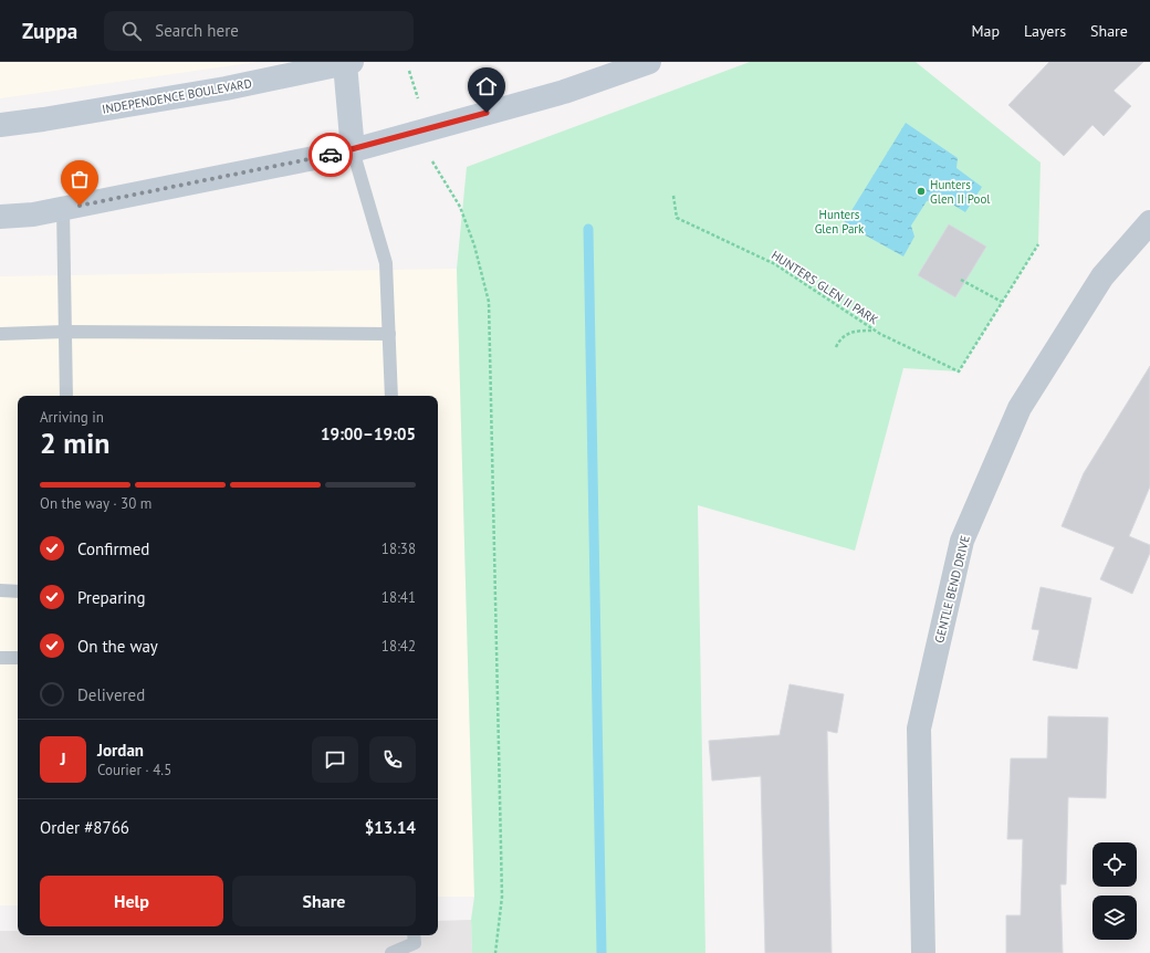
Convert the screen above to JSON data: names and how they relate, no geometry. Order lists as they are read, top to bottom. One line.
{"streets":{"main road":["INDEPENDENCE BOULEVARD"],"street":["GENTLE BEND DRIVE"],"path":["HUNTERS GLEN II PARK"]},"parks":["Hunters Glen Park"],"places":["Hunters Glen II Pool"],"page":{"header":"Zuppa","search":"Search here","nav":["Map","Layers","Share"],"heading":["2 min","Arriving in","19:00–19:05"],"panel":["Jordan","Courier · 4.5","Order #8766","$13.14"],"bar":"On the way · 30 m","list":[["Confirmed","18:38"],["Preparing","18:41"],["On the way","18:42"],"Delivered"],"round":"J","buttons":["Help","Share"]}}
